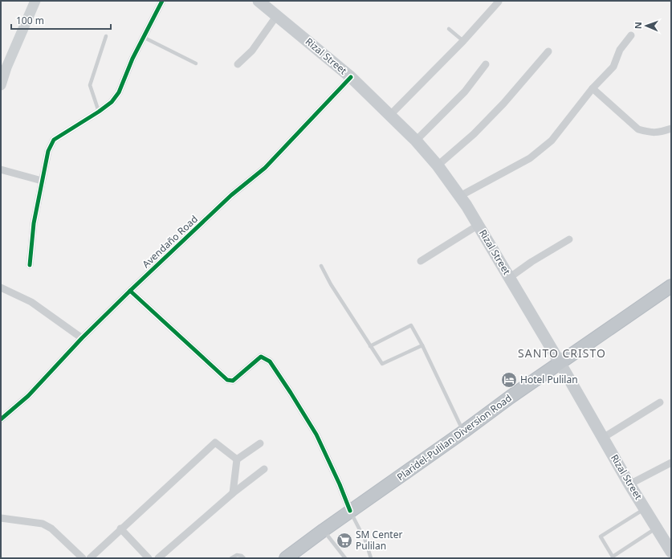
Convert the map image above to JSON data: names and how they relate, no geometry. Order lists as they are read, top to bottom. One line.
{"streets":{"highway":["Plaridel-Pulilan Diversion Road"],"main road":["Rizal Street"],"street":["Avendaño Road"]},"crossings":[["Rizal Street","Avendaño Road"],["Rizal Street","Plaridel-Pulilan Diversion Road"]],"districts":["SANTO CRISTO"],"places":{"hotel":["Hotel Pulilan"],"supermarket":["SM Center Pulilan"]},"scale_bar":"100 m","north":"left"}
